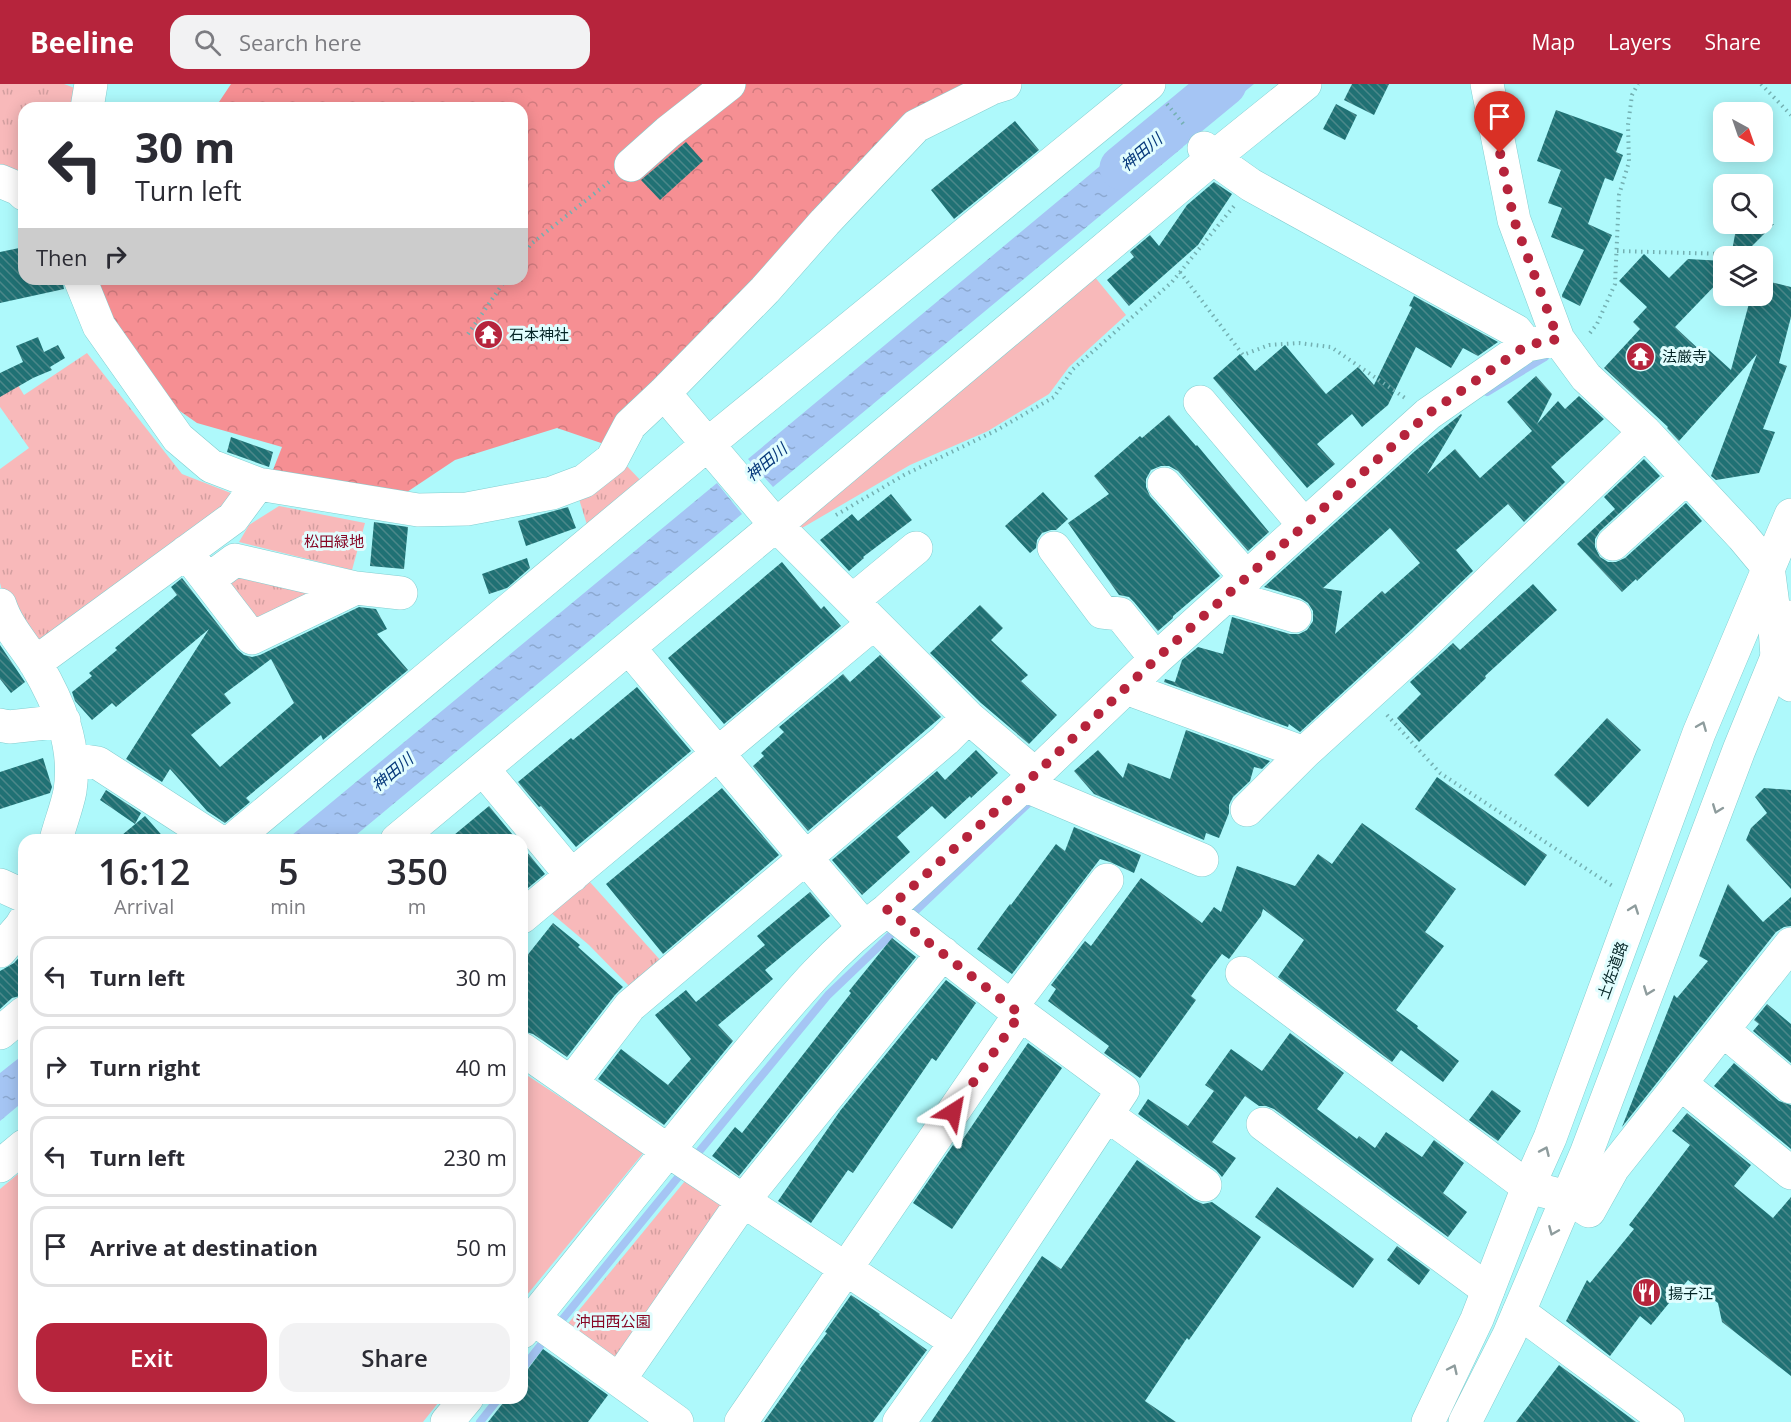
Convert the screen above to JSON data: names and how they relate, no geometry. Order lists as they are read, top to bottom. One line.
{"streets":{"main road":["土佐道路"]},"water":["神田川"],"parks":["松田緑地","沖田西公園"],"places":{"temple":["石本神社","法厳寺"],"restaurant":["揚子江"]},"north":"bottom right","page":{"header":"Beeline","search":"Search here","nav":["Map","Layers","Share"],"turn":["30 m","Turn left"],"then":"Then","eta":["16:12","Arrival","5","min","350","m"],"list":[{"name":"Turn left","value":"30 m"},{"name":"Turn right","value":"40 m"},{"name":"Turn left","value":"230 m"},{"name":"Arrive at destination","value":"50 m"}],"buttons":["Exit","Share"]}}
